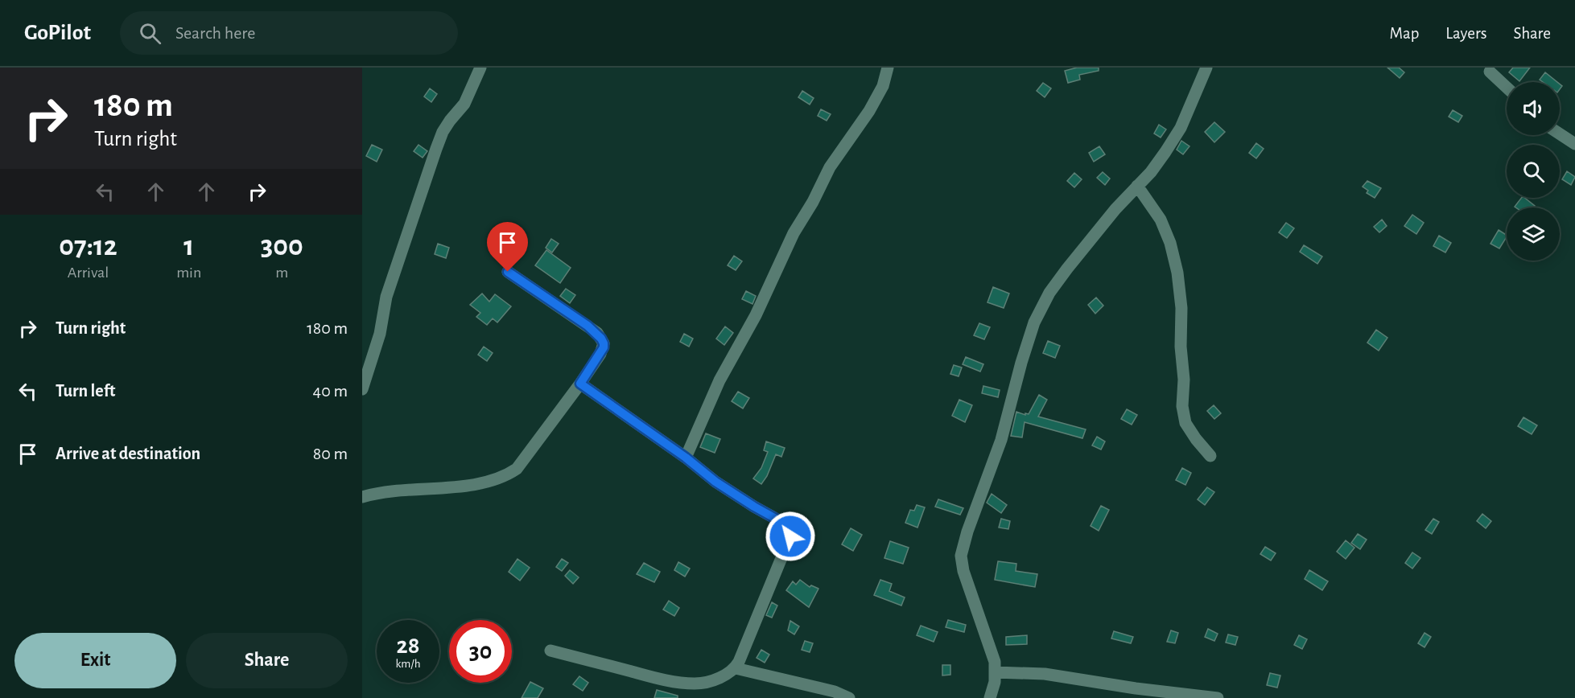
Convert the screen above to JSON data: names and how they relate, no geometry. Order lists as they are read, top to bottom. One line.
{"page":{"header":"GoPilot","search":"Search here","nav":["Map","Layers","Share"],"turn":["180 m","Turn right"],"eta":["07:12","Arrival","1","min","300","m"],"list":[{"name":"Turn right","value":"180 m"},{"name":"Turn left","value":"40 m"},{"name":"Arrive at destination","value":"80 m"}],"speed":"28 km/h","limit":"30","buttons":["Exit","Share"]}}
